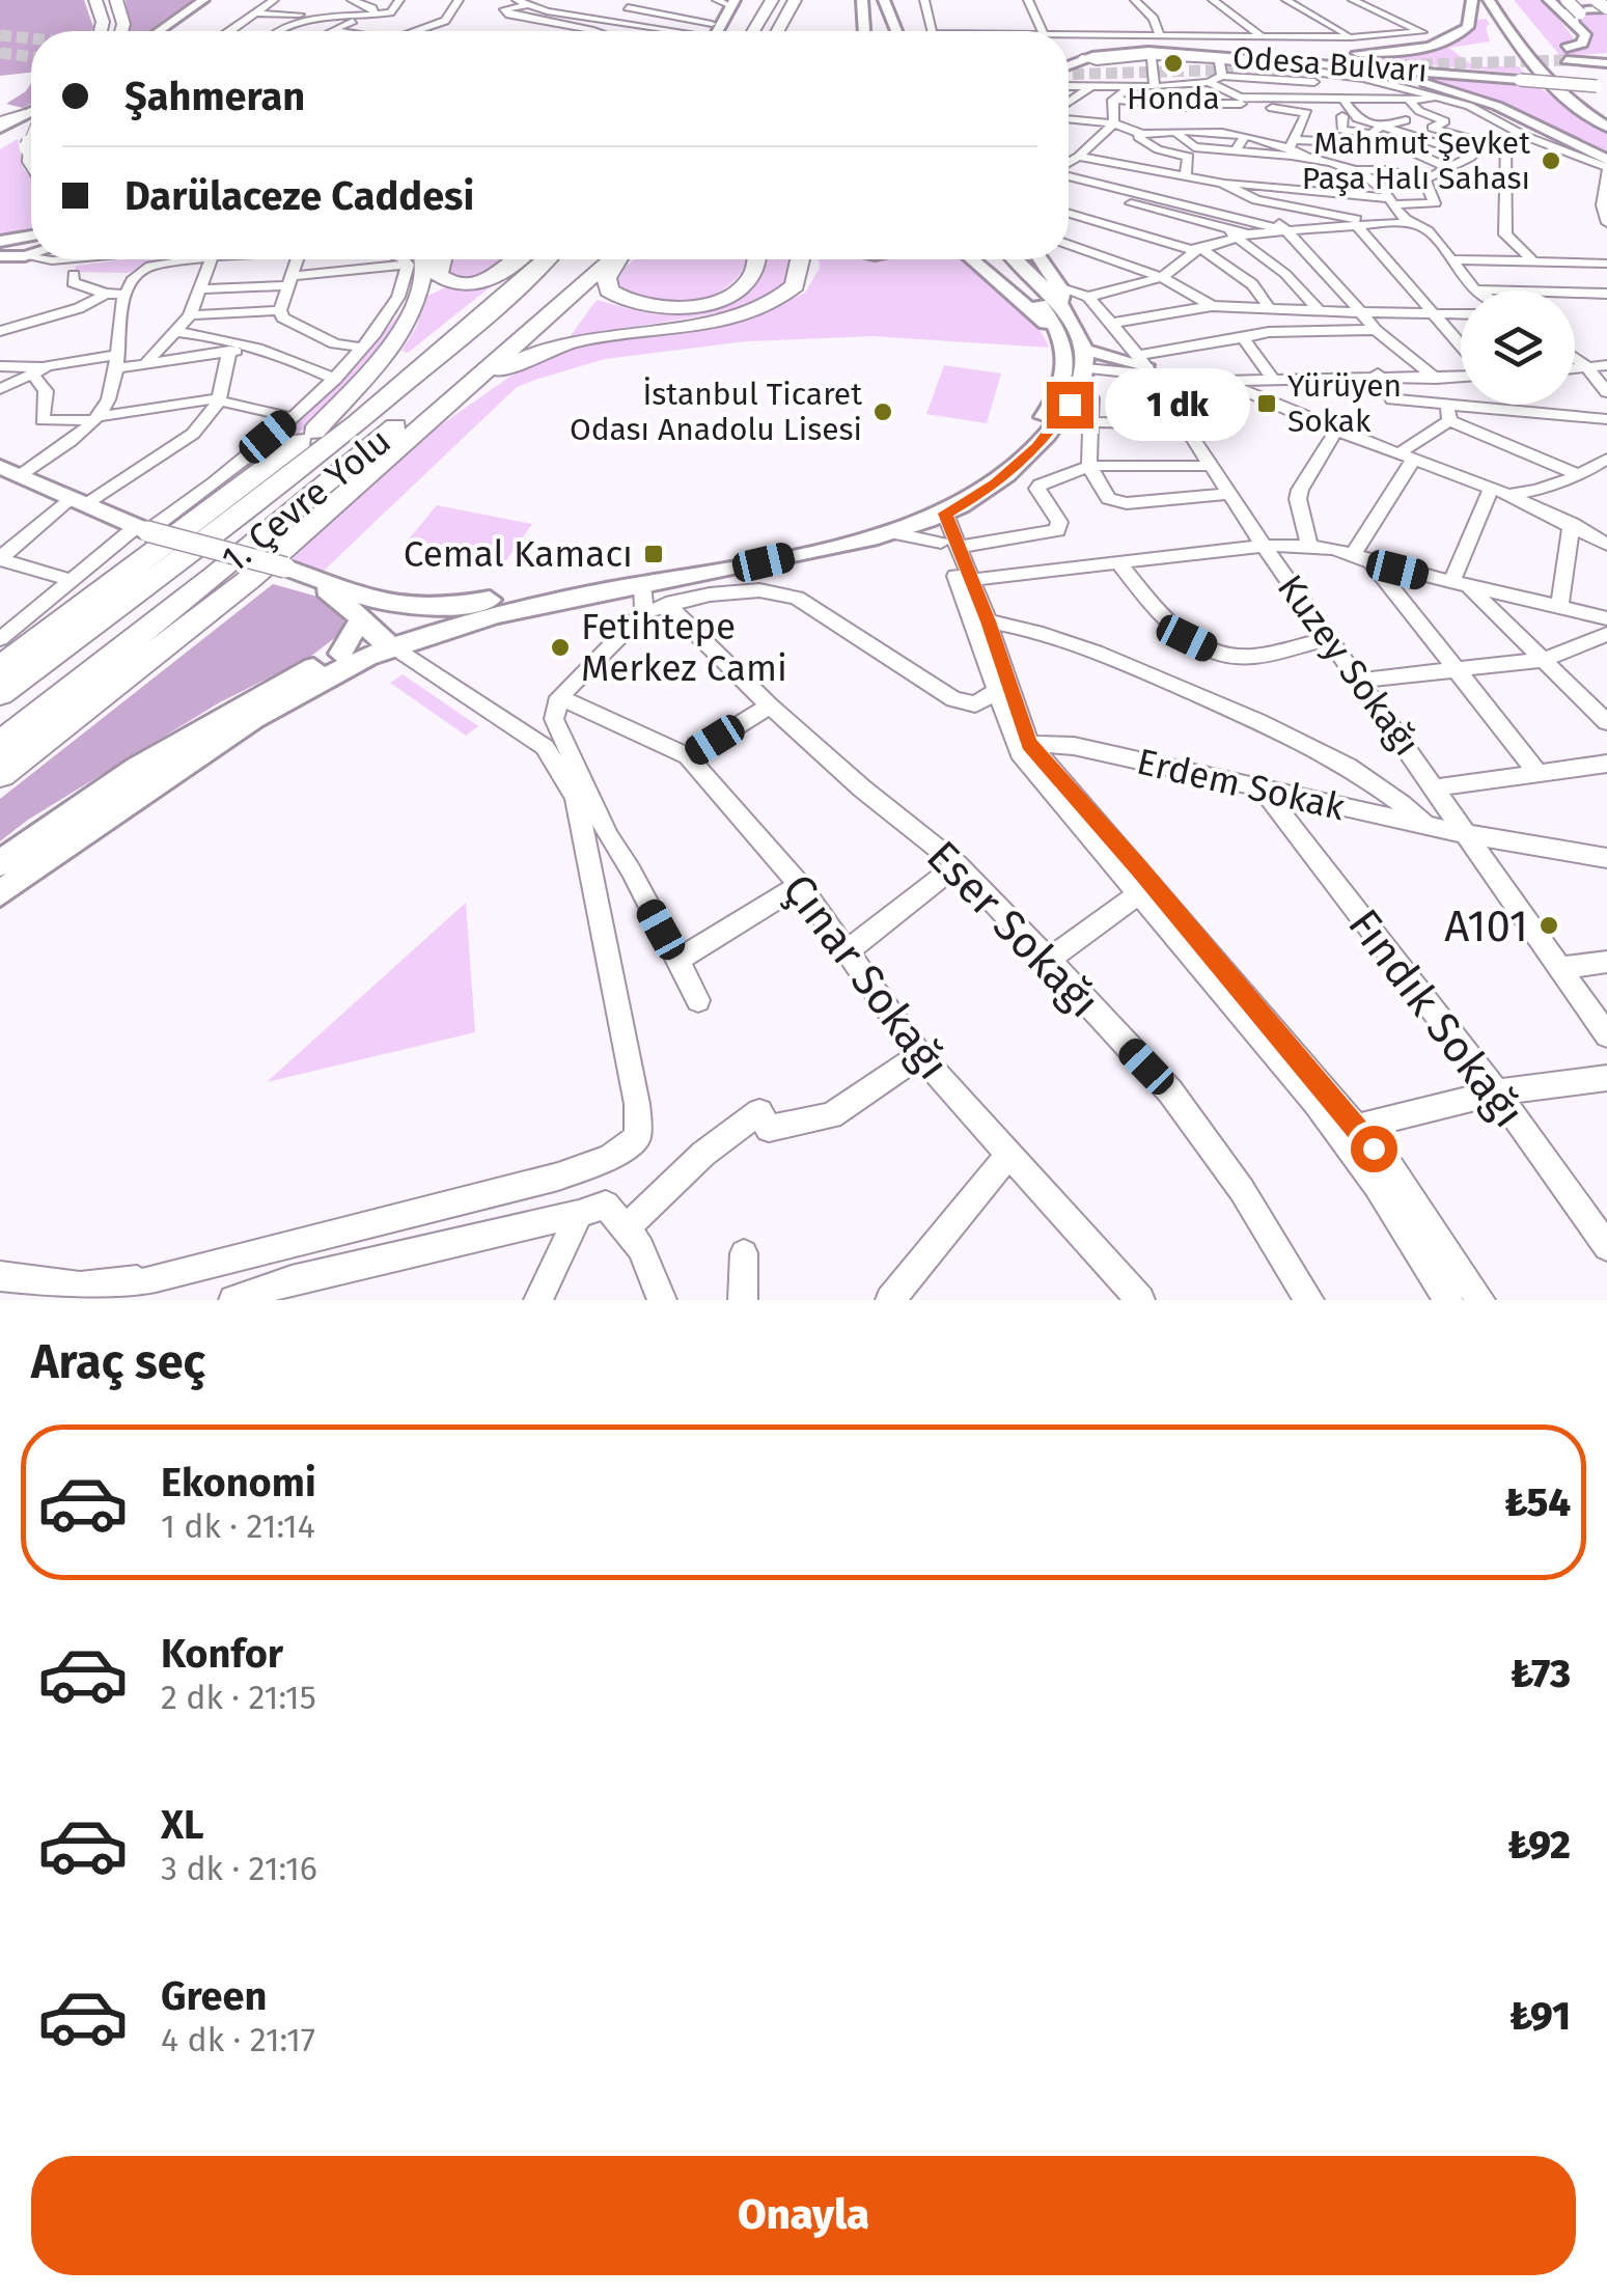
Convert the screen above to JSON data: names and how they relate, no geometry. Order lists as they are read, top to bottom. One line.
{"streets":{"highway":["1. Çevre Yolu"],"main road":["Odesa Bulvarı"],"street":["Kuzey Sokağı","Erdem Sokak","Eser Sokağı","Çınar Sokağı","Fındık Sokağı"]},"crossings":[["Kuzey Sokağı","Erdem Sokak"],["Erdem Sokak","Fındık Sokağı"]],"places":{"other":["Honda","Mahmut Şevket Paşa Halı Sahası","İstanbul Ticaret Odası Anadolu Lisesi","Fetihtepe Merkez Cami","A101"],"transit":["Yürüyen Sokak","Cemal Kamacı"]},"page":{"banner":["Şahmeran","Darülaceze Caddesi"],"bubble":"1 dk","heading":"Araç seç","list":[{"name":"Ekonomi","note":"1 dk · 21:14","value":"₺54"},{"name":"Konfor","note":"2 dk · 21:15","value":"₺73"},{"name":"XL","note":"3 dk · 21:16","value":"₺92"},{"name":"Green","note":"4 dk · 21:17","value":"₺91"}],"buttons":"Onayla"}}
